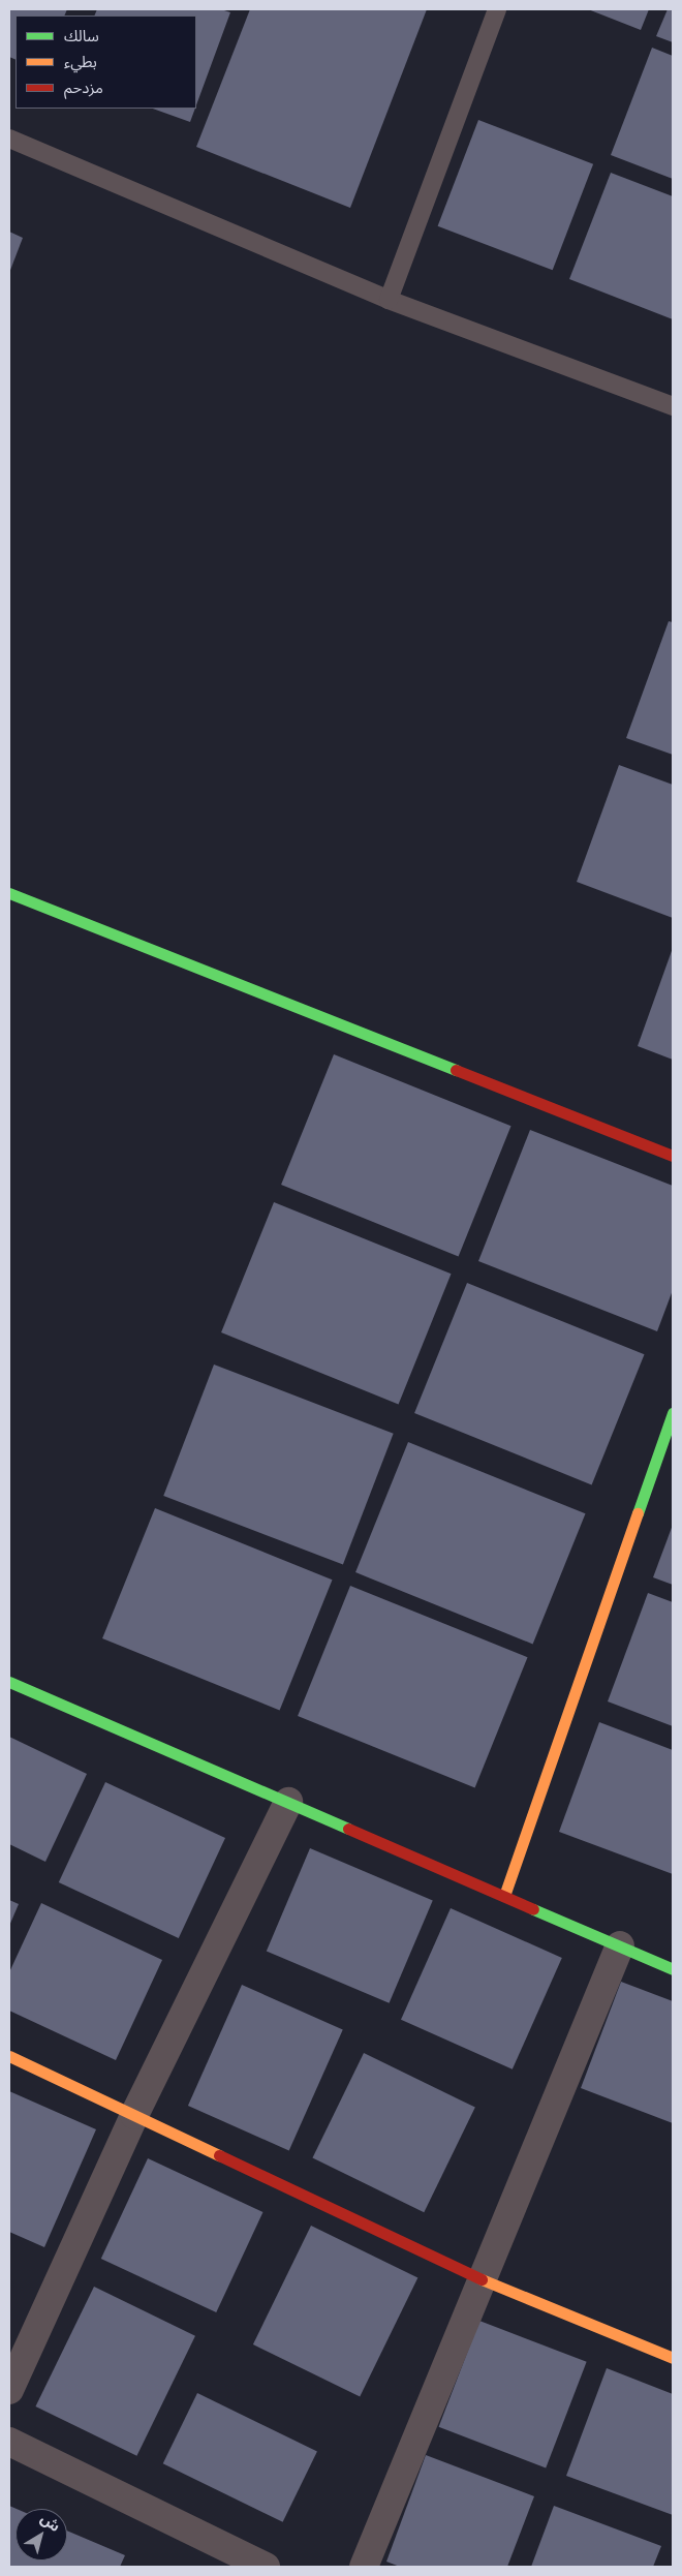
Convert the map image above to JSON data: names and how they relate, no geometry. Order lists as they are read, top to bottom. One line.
{"legend":["سالك","بطيء","مزدحم"],"north":"top right"}
